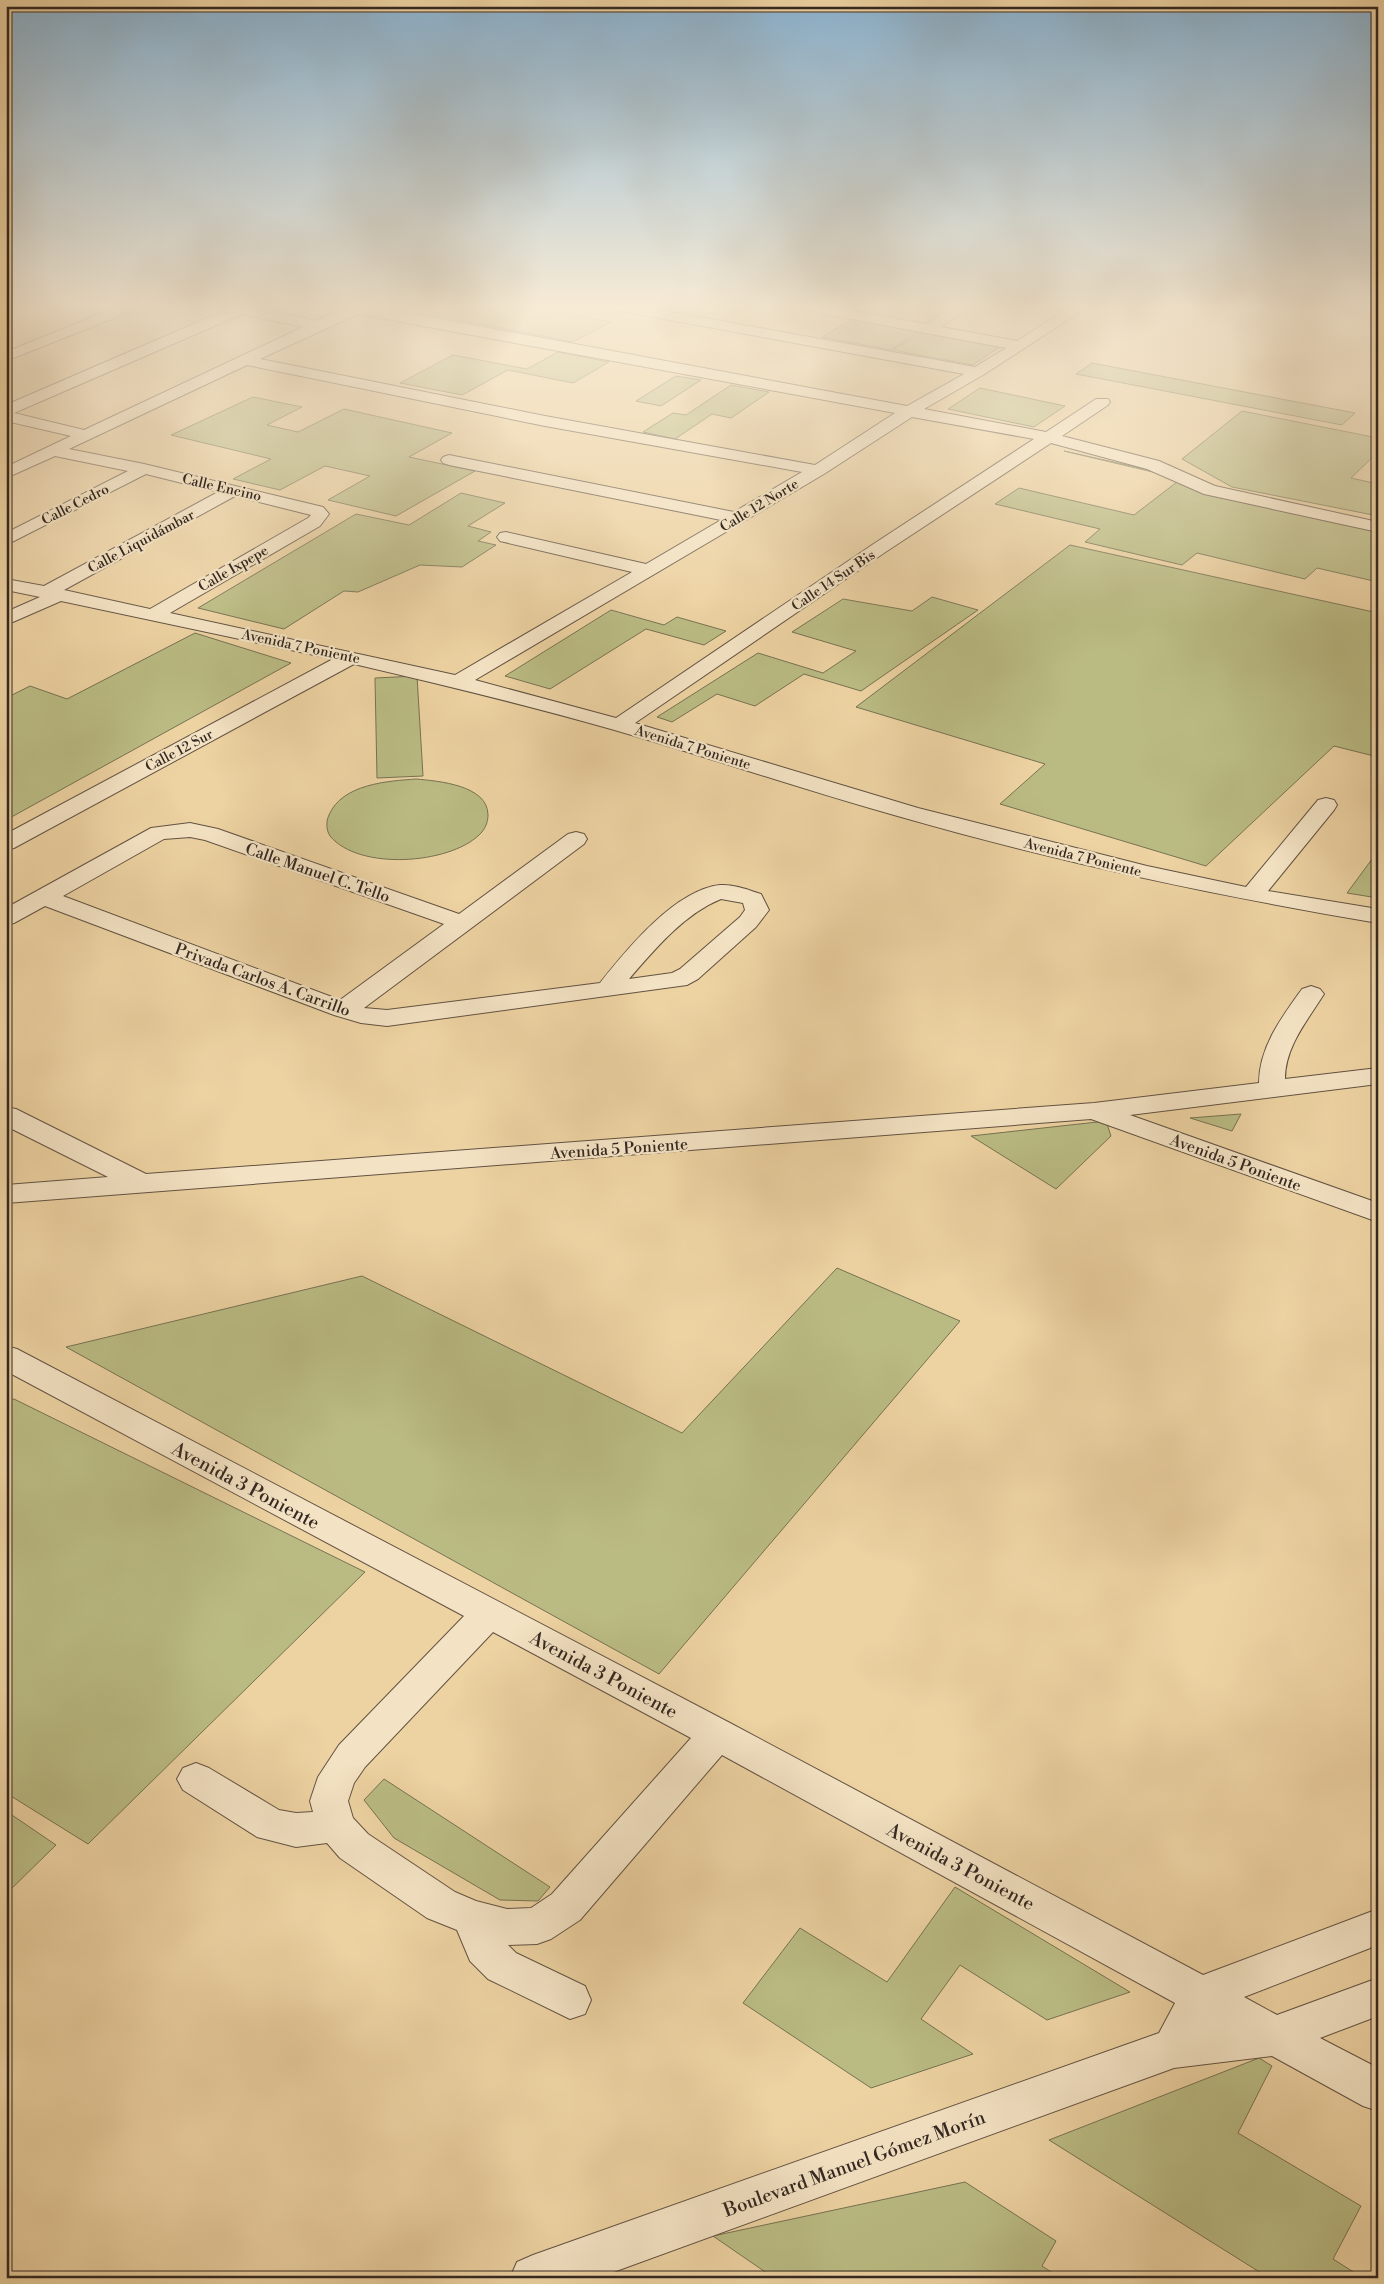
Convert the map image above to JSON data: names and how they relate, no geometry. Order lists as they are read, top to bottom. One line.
{"streets":{"street":["Calle Encino","Calle Cedro","Calle 12 Norte","Calle Liquidámbar","Calle Ixpepe","Calle 14 Sur Bis","Avenida 7 Poniente","Calle 12 Sur","Calle Manuel C. Tello","Privada Carlos A. Carrillo","Avenida 5 Poniente","Avenida 3 Poniente","Boulevard Manuel Gómez Morín"]},"crossings":[["Calle Encino","Calle Cedro"],["Calle Encino","Calle Liquidámbar"],["Calle Encino","Calle Ixpepe"],["Calle 12 Norte","Avenida 7 Poniente"],["Calle Liquidámbar","Avenida 7 Poniente"],["Calle Ixpepe","Avenida 7 Poniente"],["Calle 14 Sur Bis","Avenida 7 Poniente"],["Avenida 7 Poniente","Calle 12 Sur"],["Calle Manuel C. Tello","Privada Carlos A. Carrillo"],["Avenida 3 Poniente","Boulevard Manuel Gómez Morín"]]}
